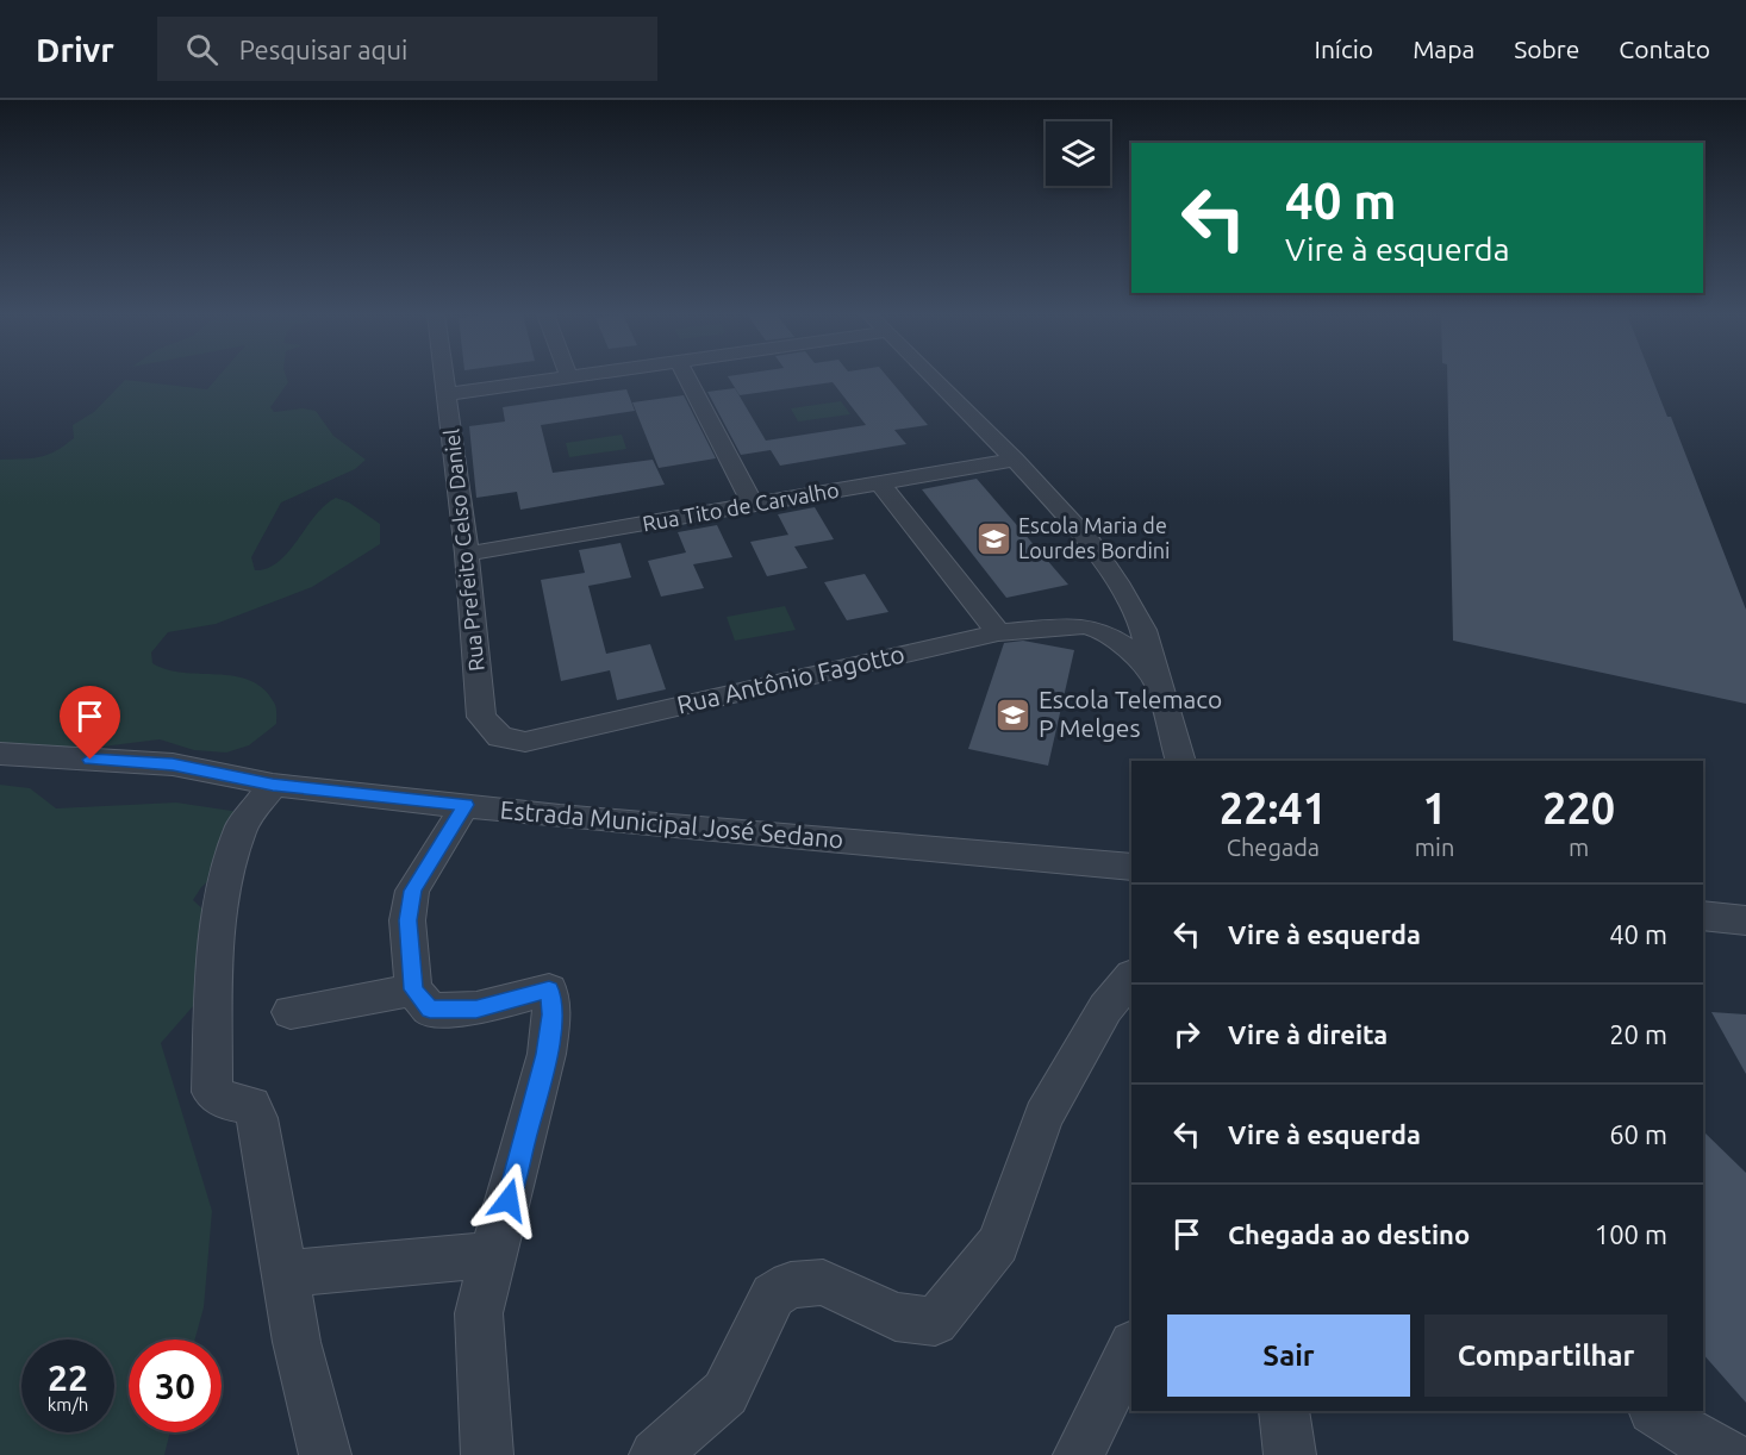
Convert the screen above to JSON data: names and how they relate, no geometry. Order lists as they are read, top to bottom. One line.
{"streets":{"street":["Rua Tito de Carvalho","Rua Prefeito Celso Daniel","Rua Antônio Fagotto","Estrada Municipal José Sedano"]},"crossings":[["Rua Tito de Carvalho","Rua Prefeito Celso Daniel"],["Rua Prefeito Celso Daniel","Rua Antônio Fagotto"]],"places":{"school or university":["Escola Maria de Lourdes Bordini","Escola Telemaco P Melges"]},"page":{"header":"Drivr","search":"Pesquisar aqui","nav":["Início","Mapa","Sobre","Contato"],"turn":["40 m","Vire à esquerda"],"eta":["22:41","Chegada","1","min","220","m"],"list":[{"name":"Vire à esquerda","value":"40 m"},{"name":"Vire à direita","value":"20 m"},{"name":"Vire à esquerda","value":"60 m"},{"name":"Chegada ao destino","value":"100 m"}],"buttons":["Sair","Compartilhar"],"speed":"22 km/h","limit":"30"}}
